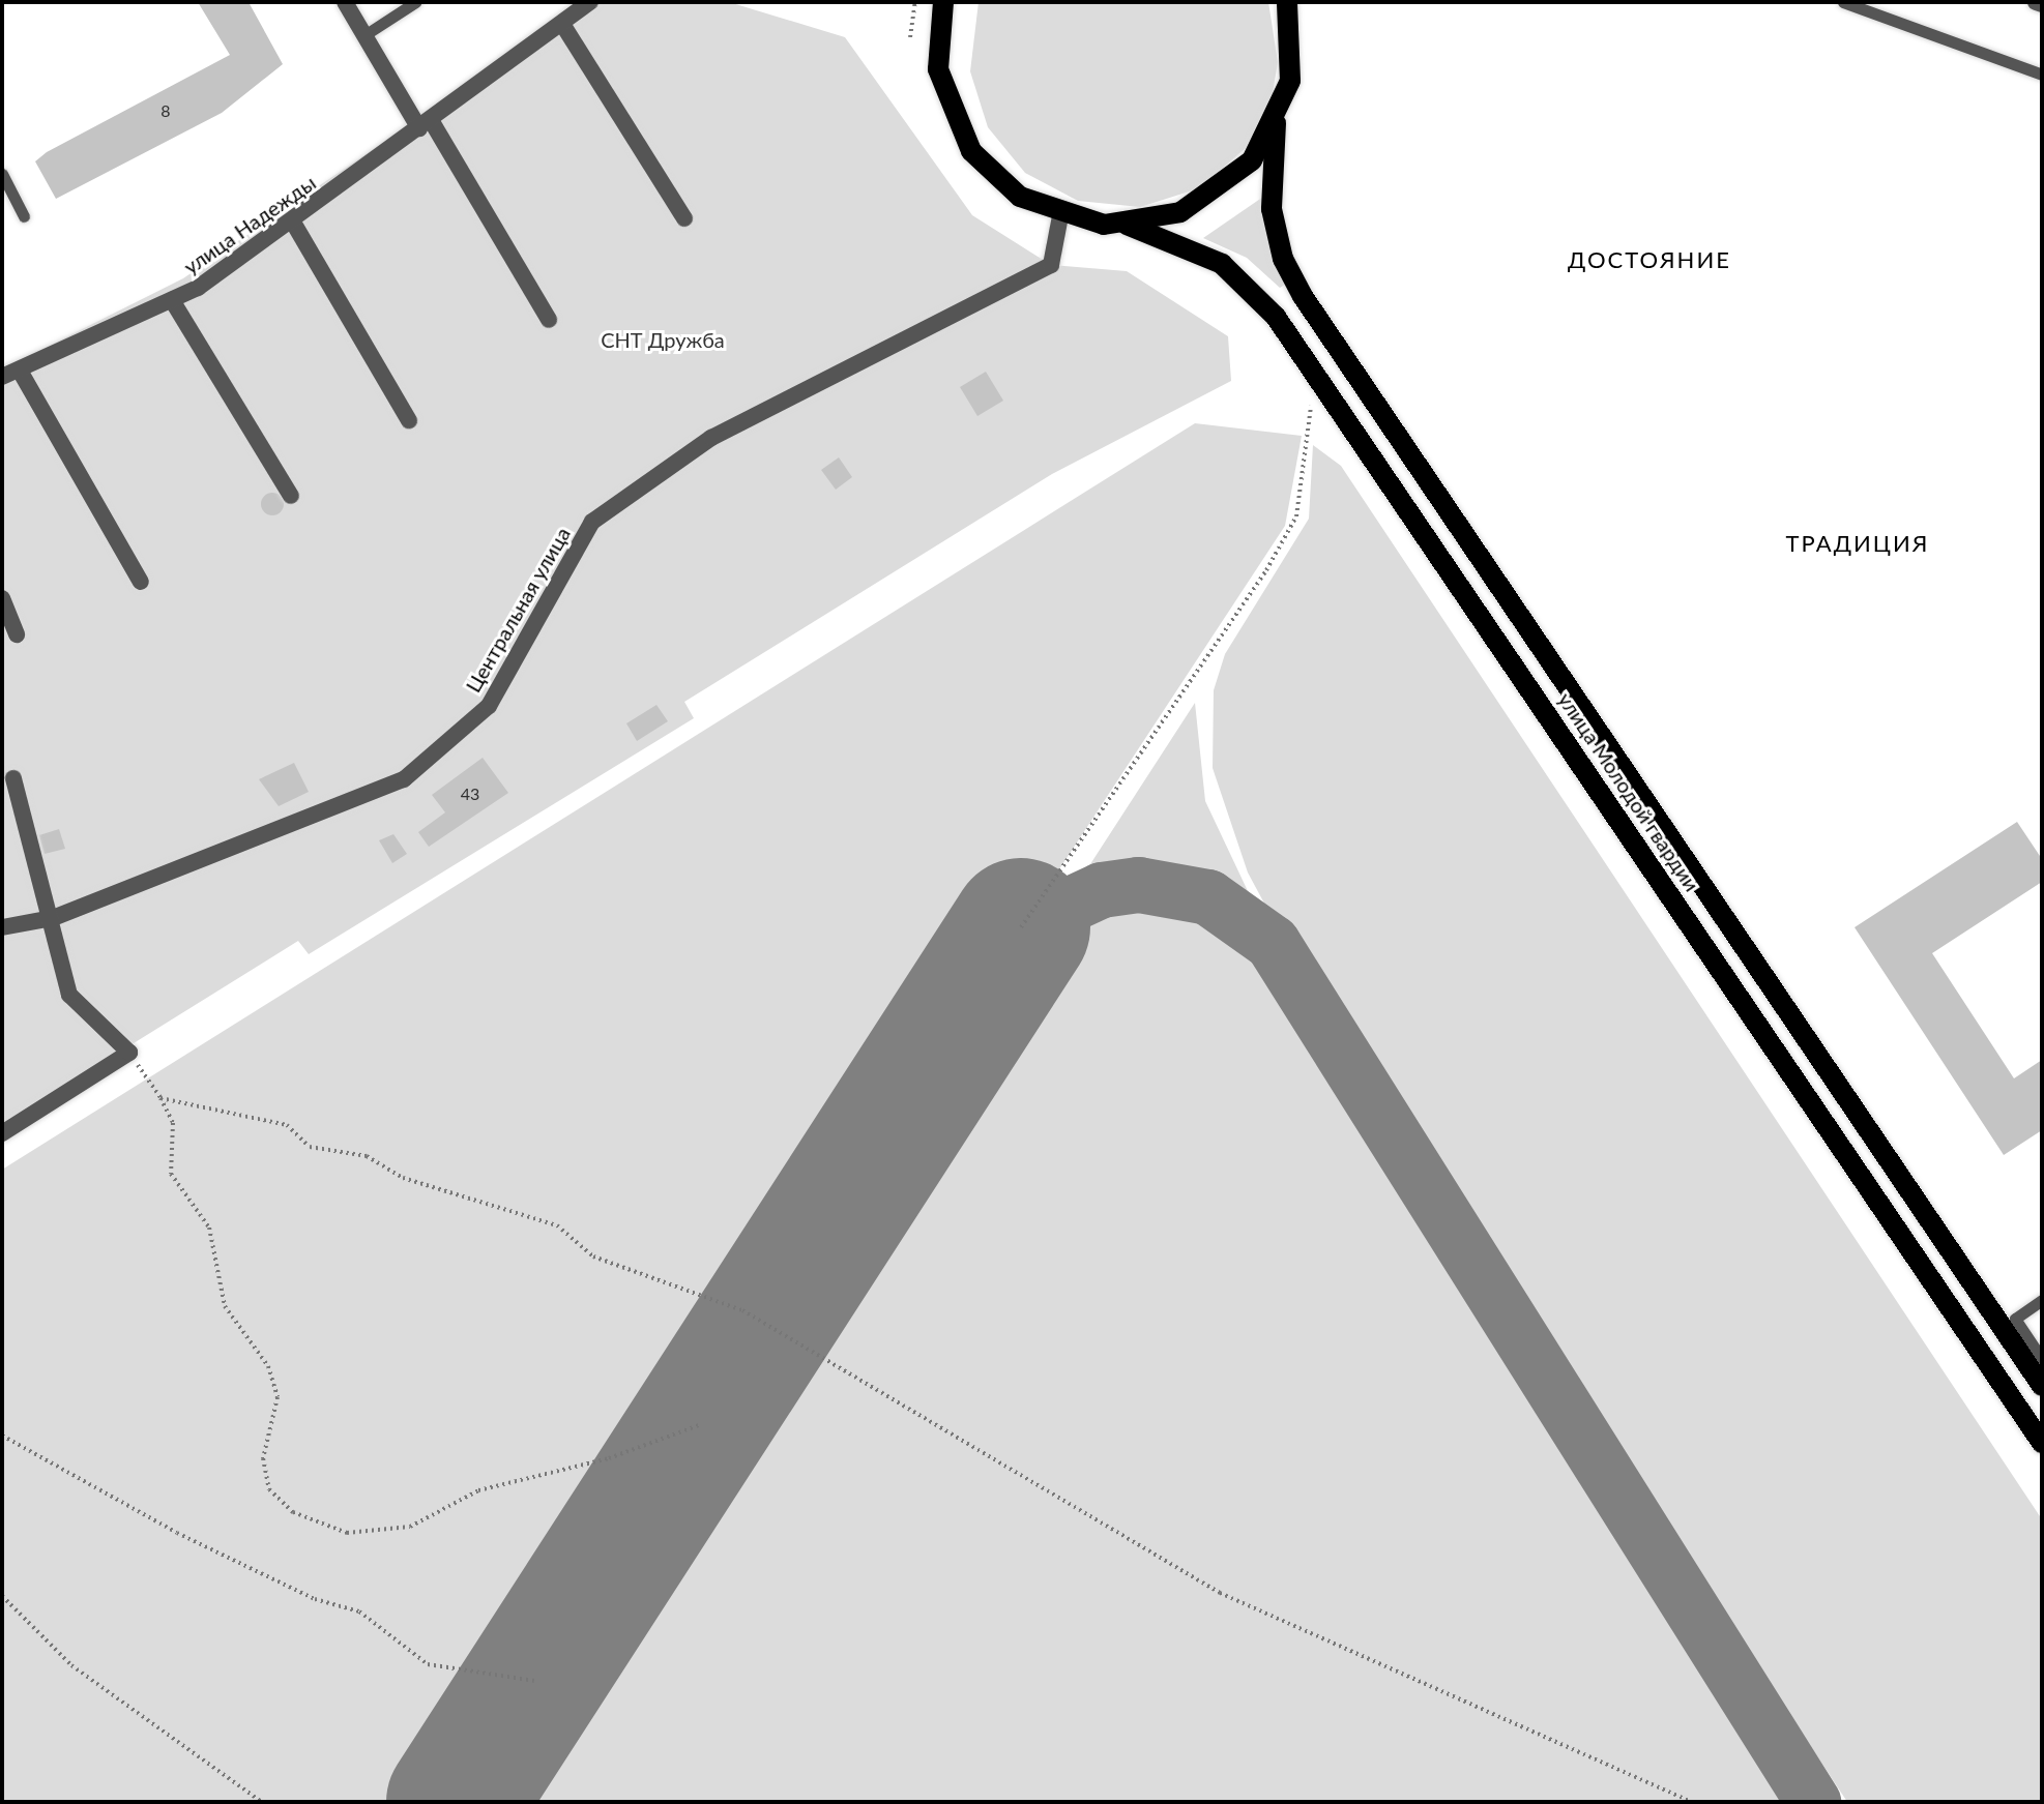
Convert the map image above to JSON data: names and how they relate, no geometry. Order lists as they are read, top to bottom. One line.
{"streets":{"main road":["улица Молодой гвардии"],"street":["улица Надежды","Центральная улица"]},"districts":["ДОСТОЯНИЕ","ТРАДИЦИЯ"],"parks":["СНТ Дружба"],"house_numbers":["8","43"]}
